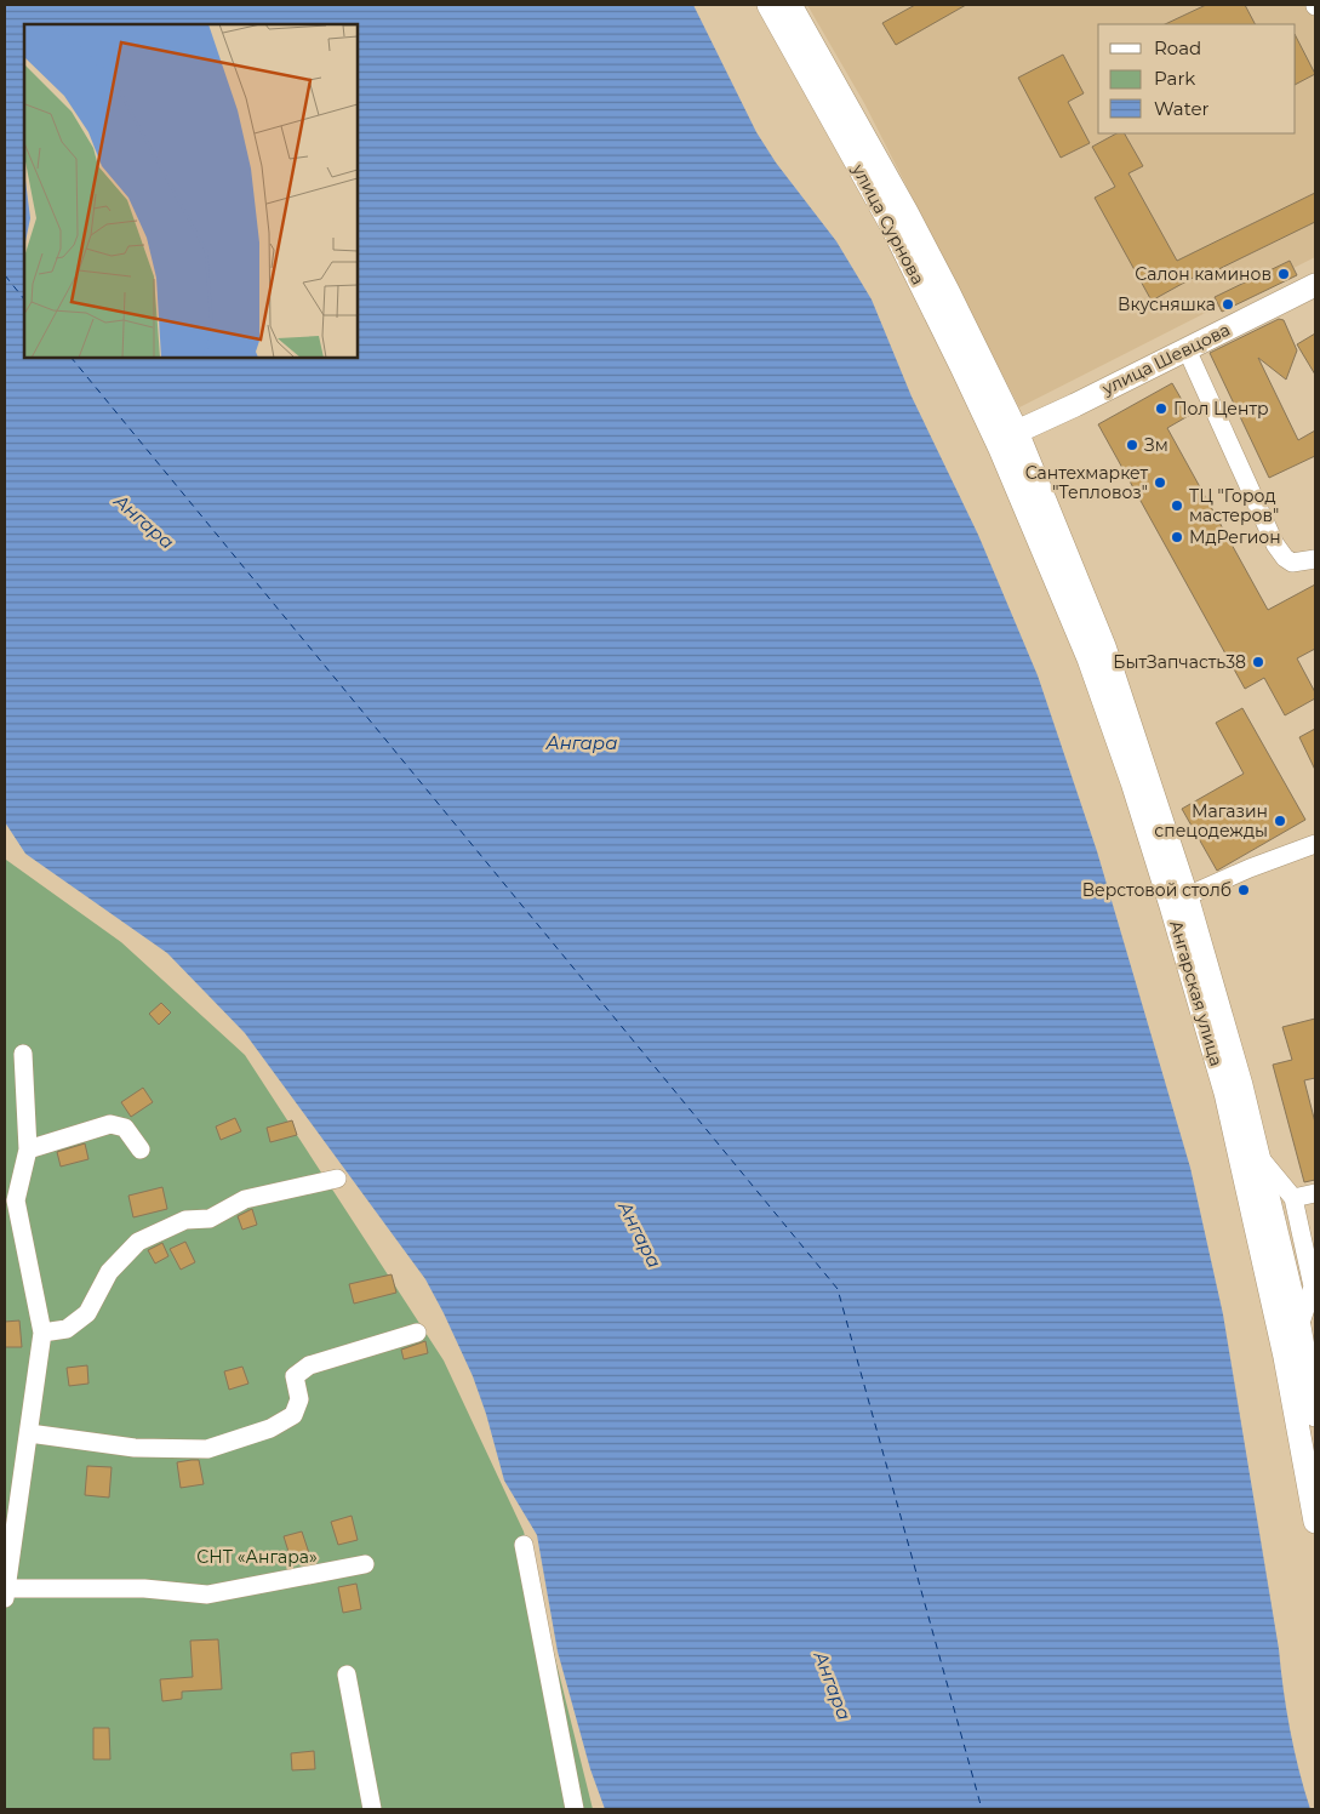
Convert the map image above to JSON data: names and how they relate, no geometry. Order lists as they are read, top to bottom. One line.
{"streets":{"main road":["улица Сурнова","улица Шевцова","Ангарская улица"]},"crossings":[["улица Сурнова","улица Шевцова"],["улица Сурнова","Ангарская улица"],["улица Шевцова","Ангарская улица"]],"water":["Ангара"],"parks":["СНТ «Ангара»"],"places":["Салон каминов","Вкусняшка","Пол Центр","Зм","Сантехмаркет \"Тепловоз\"","ТЦ \"Город мастеров\"","МдРегион","БытЗапчасть38","Магазин спецодежды","Верстовой столб"],"legend":["Road","Park","Water"]}
